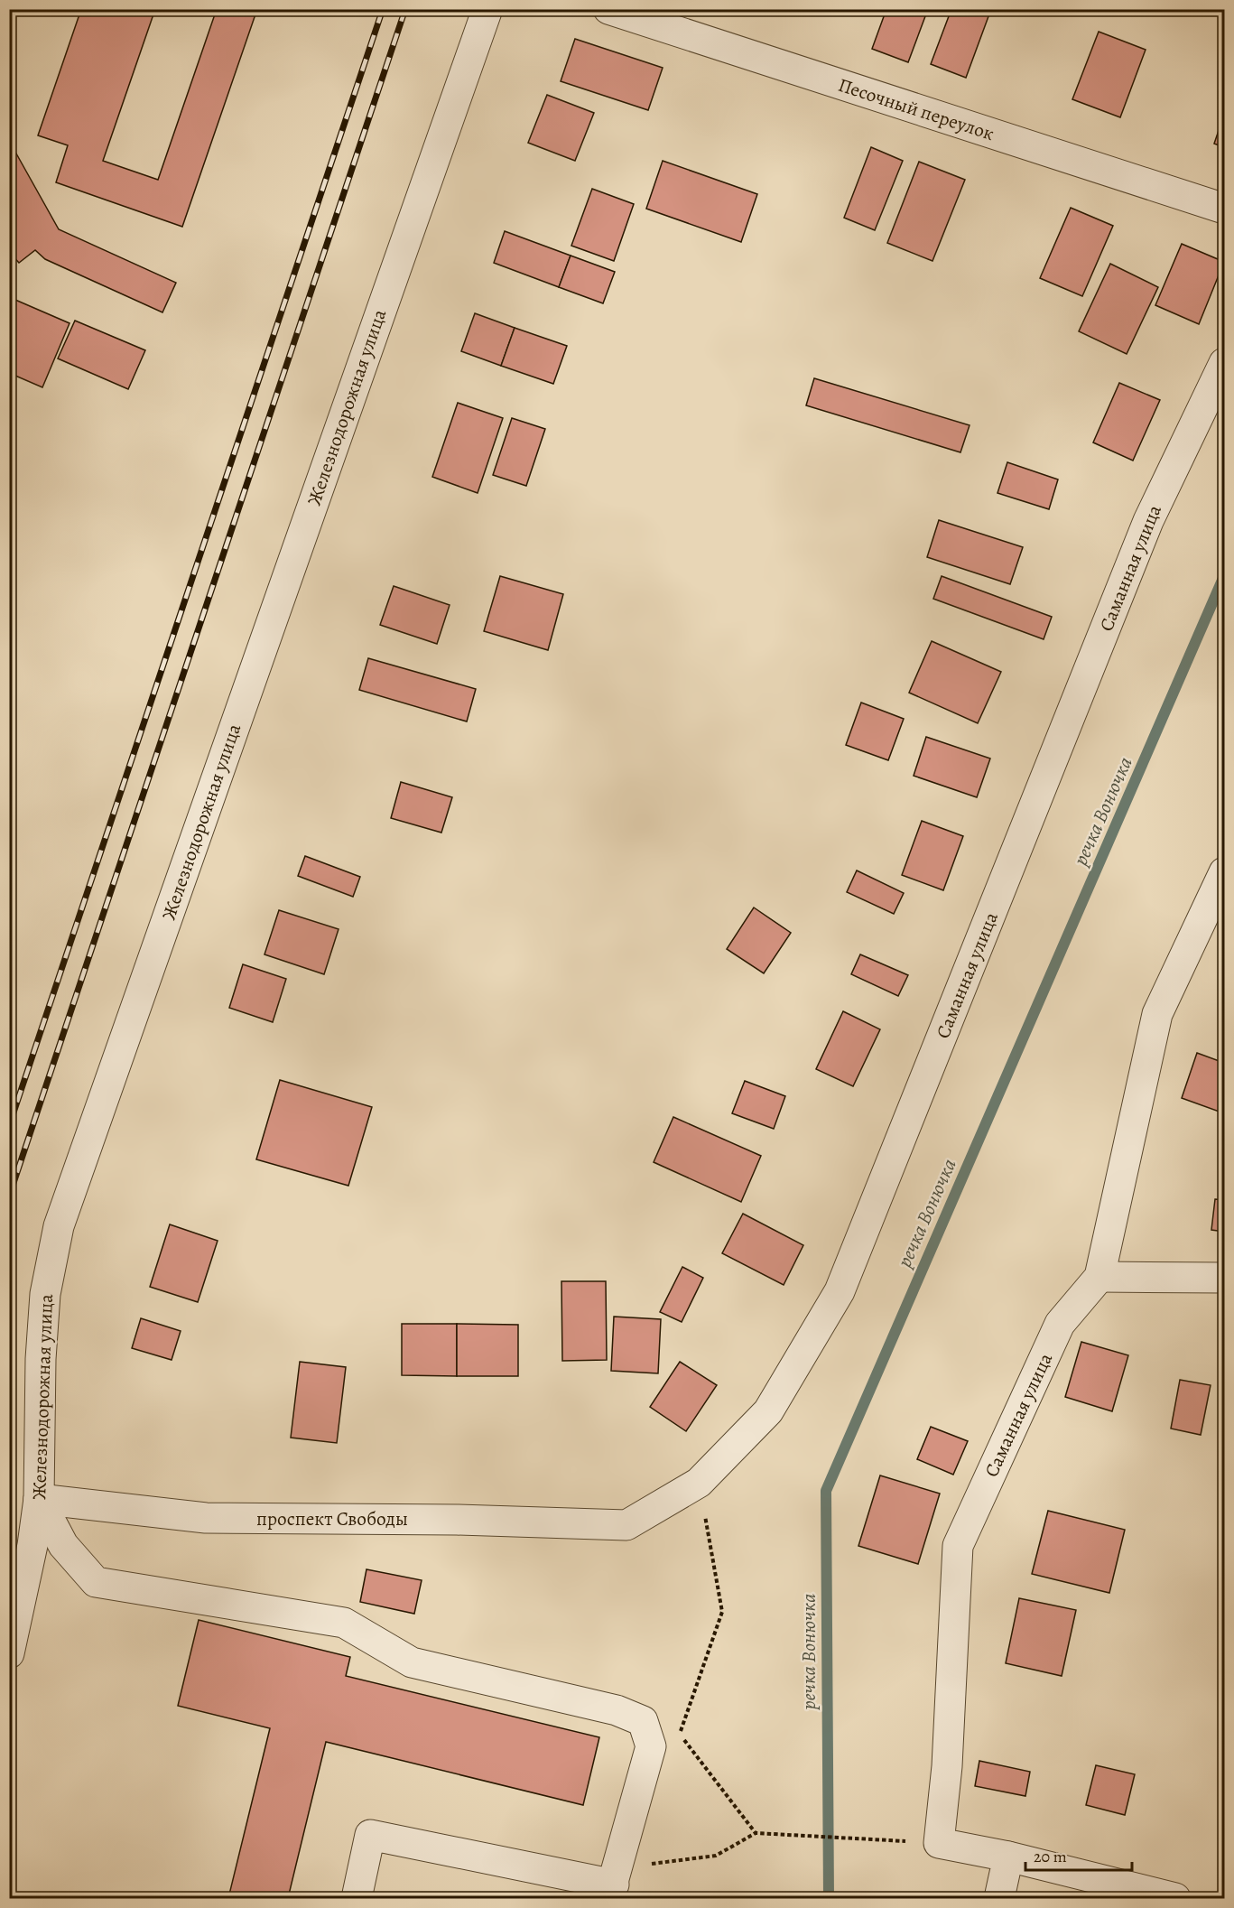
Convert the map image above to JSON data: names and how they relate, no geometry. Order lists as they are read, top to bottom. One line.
{"streets":{"street":["Песочный переулок","Железнодорожная улица","Саманная улица","проспект Свободы"]},"crossings":[["Железнодорожная улица","проспект Свободы"],["Саманная улица","проспект Свободы"]],"water":["речка Вонючка"],"scale_bar":"20 m"}
